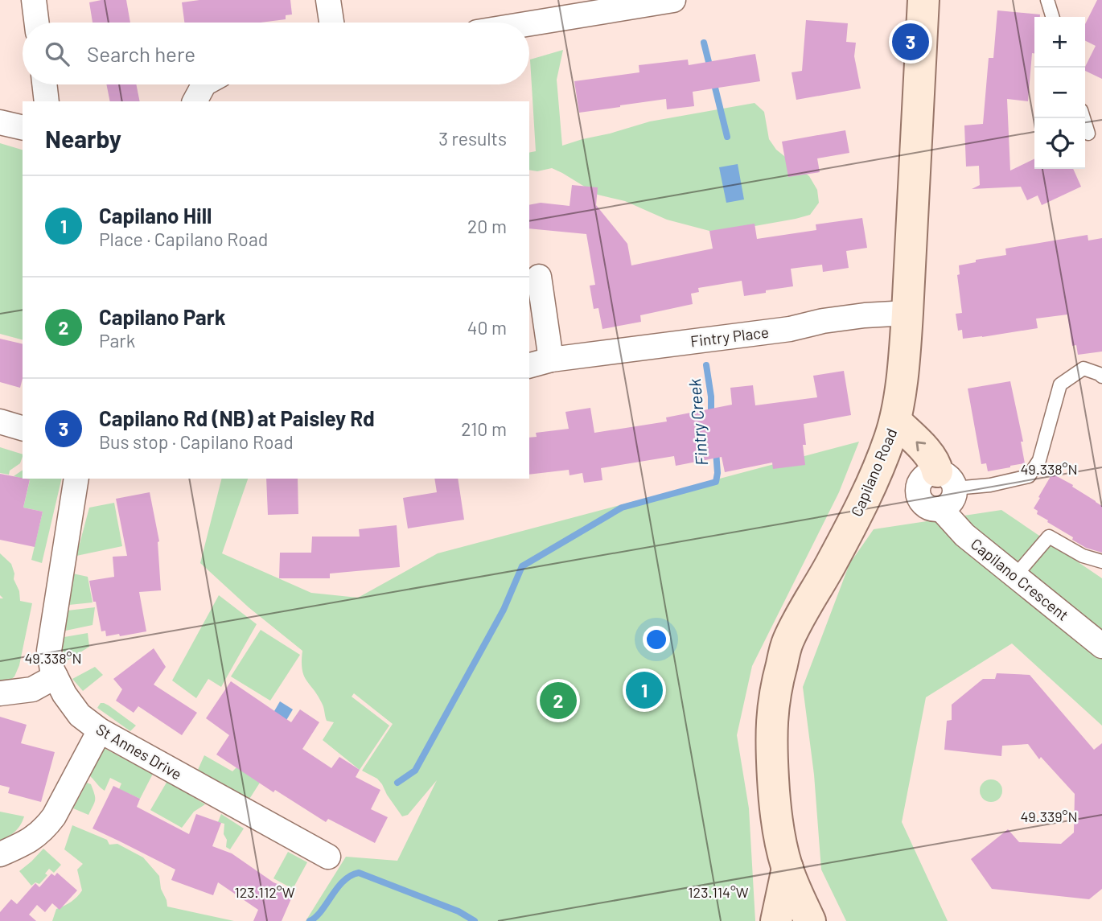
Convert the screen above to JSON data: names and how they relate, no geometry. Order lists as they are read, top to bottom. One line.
{"streets":{"main road":["Capilano Road"],"street":["Fintry Place","Capilano Crescent","St Annes Drive"]},"crossings":[["Fintry Place","Capilano Road"]],"water":["Fintry Creek"],"page":{"map_buttons":["+","−"],"pins":["3","1","2"],"search":"Search here","heading":["Nearby","3 results"],"list":[{"mark":"1","name":"Capilano Hill","note":"Place · Capilano Road","value":"20 m"},{"mark":"2","name":"Capilano Park","note":"Park","value":"40 m"},{"mark":"3","name":"Capilano Rd (NB) at Paisley Rd","note":"Bus stop · Capilano Road","value":"210 m"}]},"coordinates":["49.338°N","49.339°N","123.112°W","123.114°W"]}
